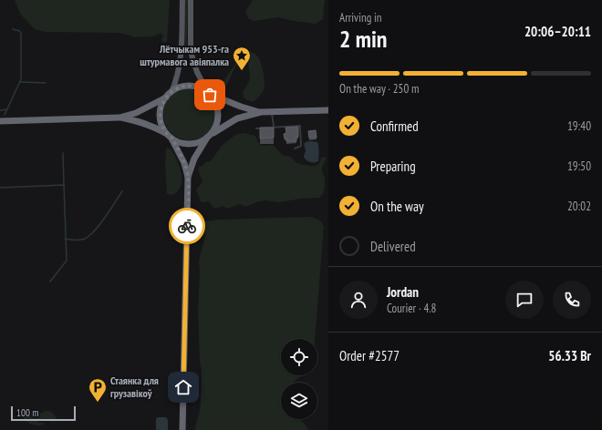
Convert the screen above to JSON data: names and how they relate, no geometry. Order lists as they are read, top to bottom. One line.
{"places":{"place":["Лётчыкам 953-га штурмавога авіяпалка"],"parking":["Стаянка для грузавікоў"]},"scale_bar":"100 m","page":{"heading":["2 min","Arriving in","20:06–20:11"],"panel":["Jordan","Courier · 4.8","Order #2577","56.33 Br"],"bar":"On the way · 250 m","list":[["Confirmed","19:40"],["Preparing","19:50"],["On the way","20:02"],"Delivered"],"scale":"100 m"}}
